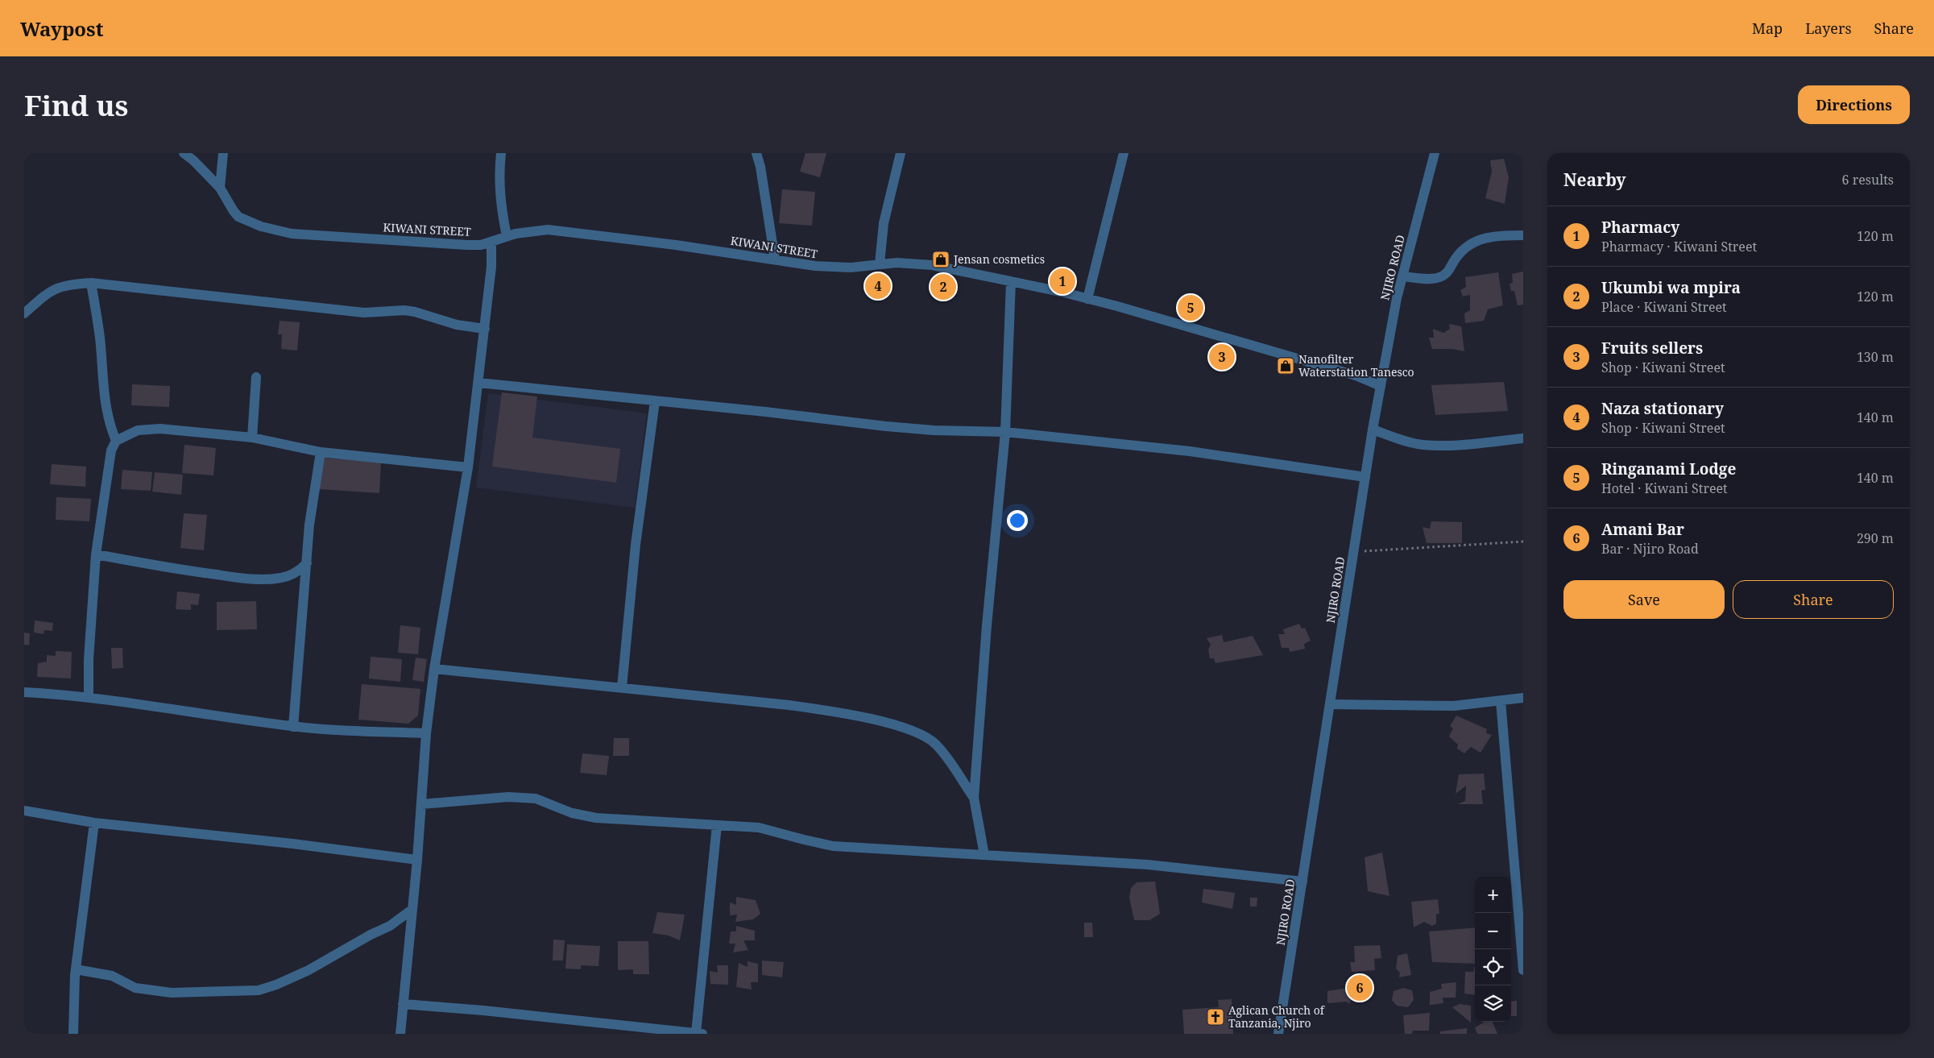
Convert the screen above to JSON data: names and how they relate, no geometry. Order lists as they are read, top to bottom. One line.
{"streets":{"street":["KIWANI STREET","NJIRO ROAD"]},"crossings":[["KIWANI STREET","NJIRO ROAD"]],"places":{"shop":["Jensan cosmetics","Nanofilter Waterstation Tanesco"],"church":["Aglican Church of Tanzania, Njiro"]},"page":{"header":"Waypost","nav":["Map","Layers","Share"],"buttons":["Directions",["Save","Share"]],"title":"Find us","heading":["Nearby","6 results"],"list":[{"mark":"1","name":"Pharmacy","note":"Pharmacy · Kiwani Street","value":"120 m"},{"mark":"2","name":"Ukumbi wa mpira","note":"Place · Kiwani Street","value":"120 m"},{"mark":"3","name":"Fruits sellers","note":"Shop · Kiwani Street","value":"130 m"},{"mark":"4","name":"Naza stationary","note":"Shop · Kiwani Street","value":"140 m"},{"mark":"5","name":"Ringanami Lodge","note":"Hotel · Kiwani Street","value":"140 m"},{"mark":"6","name":"Amani Bar","note":"Bar · Njiro Road","value":"290 m"}],"pins":["1","4","2","5","3","6"],"map_buttons":["+","−"]}}
